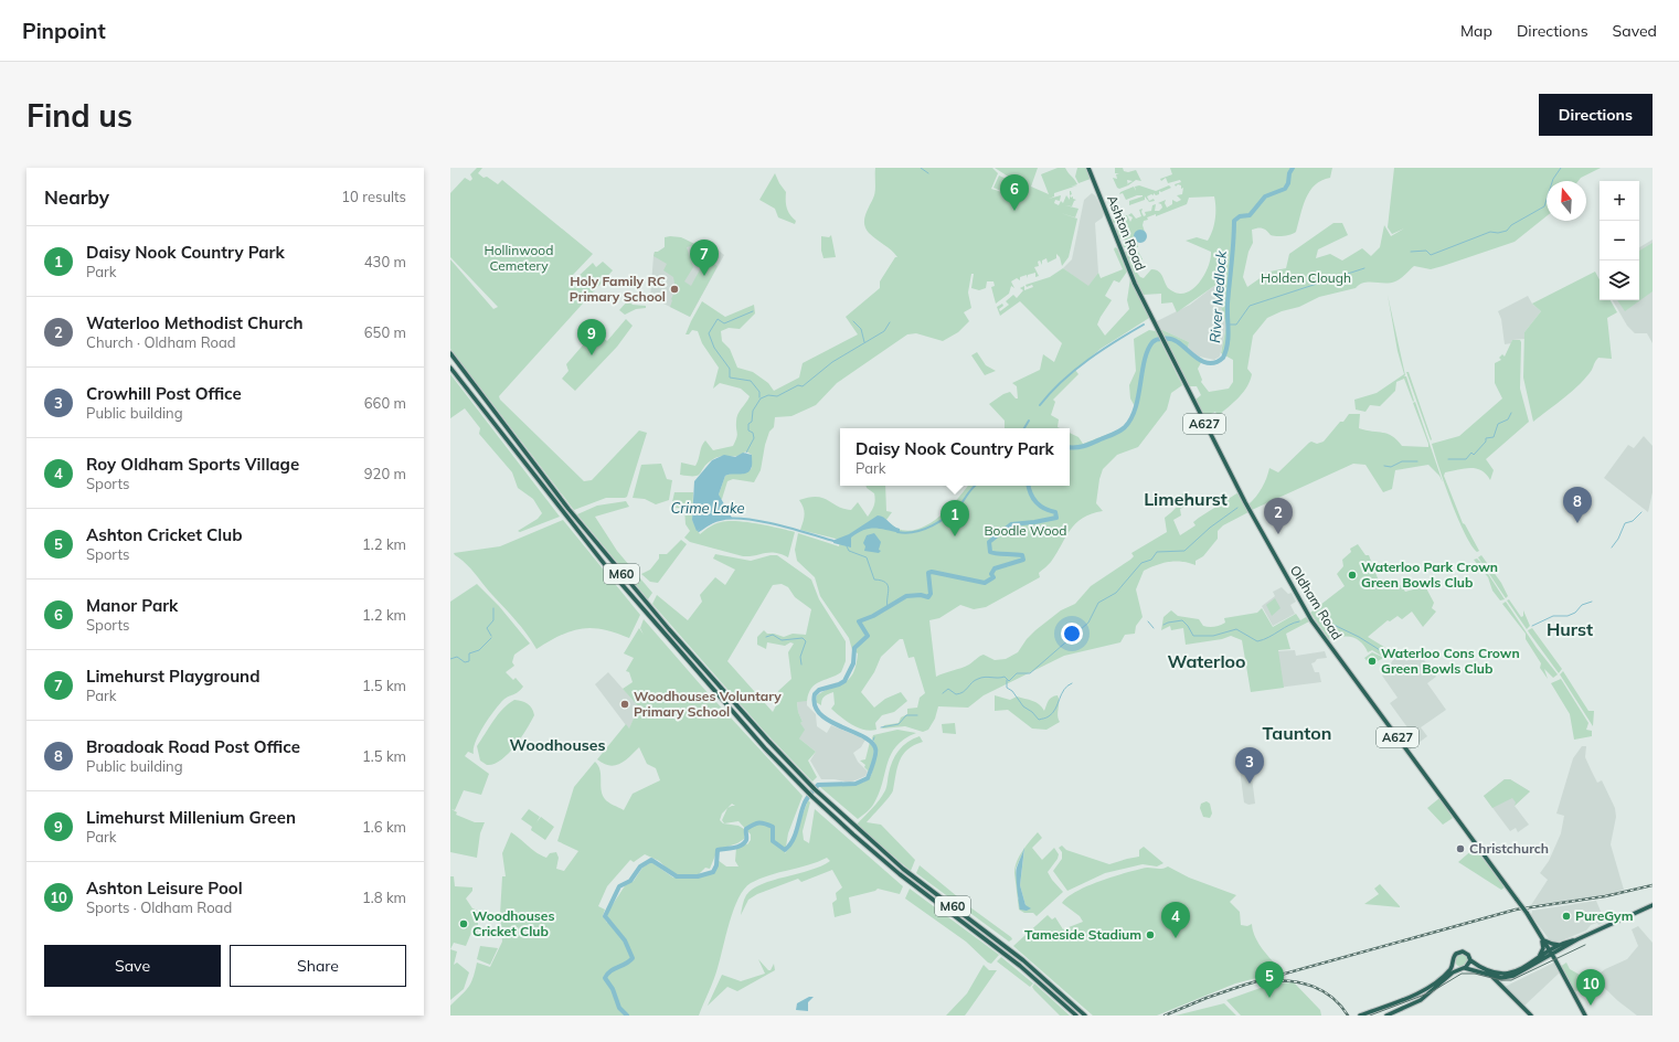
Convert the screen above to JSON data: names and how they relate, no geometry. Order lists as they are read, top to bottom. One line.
{"streets":{"highway":["Ashton Road","A627","M60","Oldham Road"]},"crossings":[["Ashton Road","Oldham Road"]],"districts":["Limehurst","Hurst","Waterloo","Taunton","Woodhouses"],"water":["River Medlock","Crime Lake"],"parks":["Hollinwood Cemetery","Holden Clough","Boodle Wood"],"places":["Holy Family RC Primary School","Waterloo Park Crown Green Bowls Club","Waterloo Cons Crown Green Bowls Club","Woodhouses Voluntary Primary School","Christchurch","PureGym","Woodhouses Cricket Club","Tameside Stadium"],"north":"top","page":{"header":"Pinpoint","nav":["Map","Directions","Saved"],"buttons":["Directions",["Save","Share"]],"title":"Find us","heading":["Nearby","10 results"],"pins":["6","7","9","8","2","1","3","4","5","10"],"map_buttons":["+","−"],"list":[{"mark":"1","name":"Daisy Nook Country Park","note":"Park","value":"430 m"},{"mark":"2","name":"Waterloo Methodist Church","note":"Church · Oldham Road","value":"650 m"},{"mark":"3","name":"Crowhill Post Office","note":"Public building","value":"660 m"},{"mark":"4","name":"Roy Oldham Sports Village","note":"Sports","value":"920 m"},{"mark":"5","name":"Ashton Cricket Club","note":"Sports","value":"1.2 km"},{"mark":"6","name":"Manor Park","note":"Sports","value":"1.2 km"},{"mark":"7","name":"Limehurst Playground","note":"Park","value":"1.5 km"},{"mark":"8","name":"Broadoak Road Post Office","note":"Public building","value":"1.5 km"},{"mark":"9","name":"Limehurst Millenium Green","note":"Park","value":"1.6 km"},{"mark":"10","name":"Ashton Leisure Pool","note":"Sports · Oldham Road","value":"1.8 km"}],"popup":["Daisy Nook Country Park","Park"]}}
